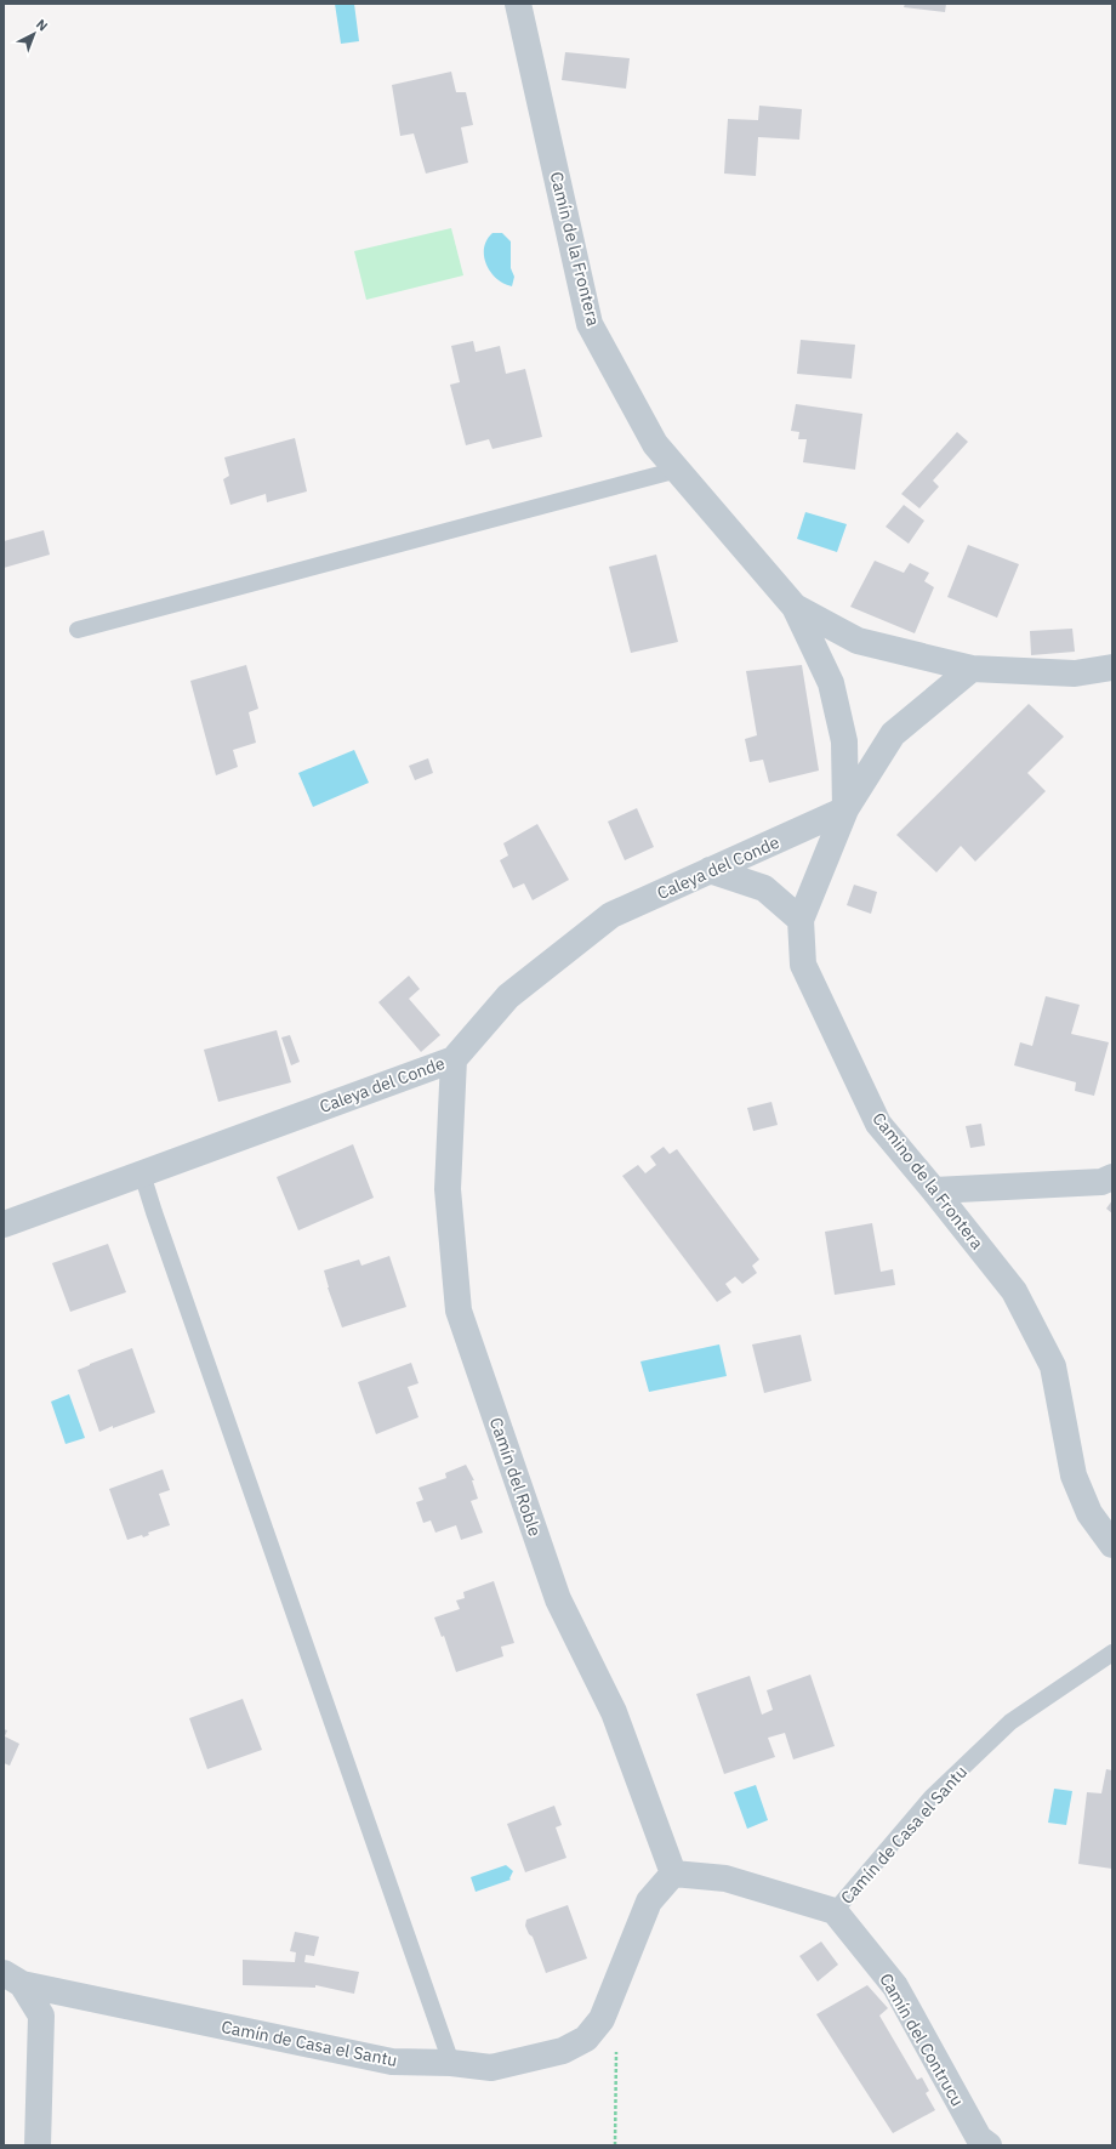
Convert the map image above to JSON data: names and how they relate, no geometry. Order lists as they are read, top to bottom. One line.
{"streets":{"street":["Camín de la Frontera","Caleya del Conde","Camino de la Frontera","Camín del Roble","Camín de Casa el Santu","Camín del Contrucu"]},"crossings":[["Caleya del Conde","Camino de la Frontera"],["Caleya del Conde","Camín del Roble"],["Camín del Roble","Camín de Casa el Santu"],["Camín de Casa el Santu","Camín del Contrucu"]],"north":"top right"}
